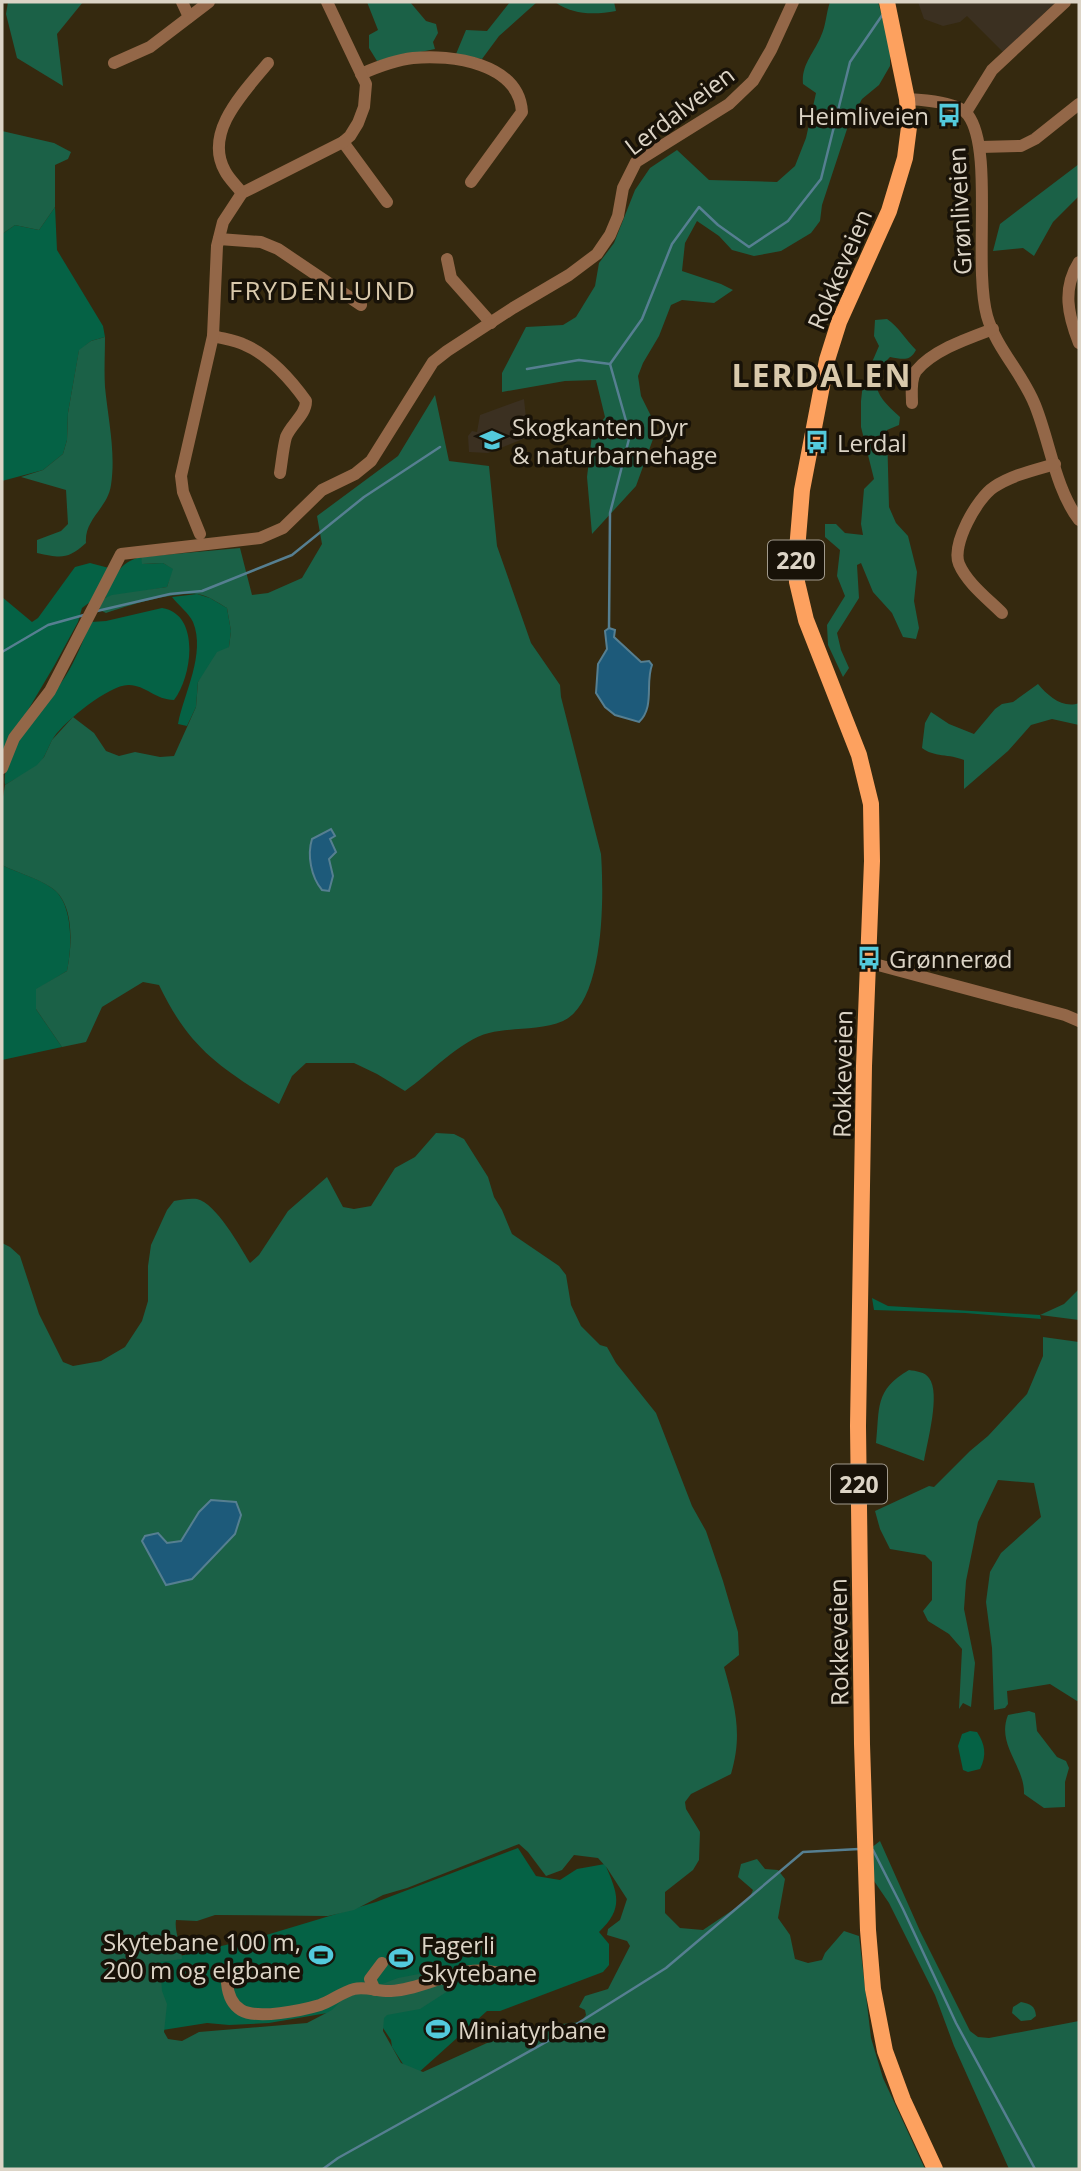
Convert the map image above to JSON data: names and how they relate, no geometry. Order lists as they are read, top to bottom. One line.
{"streets":{"main road":["Rokkeveien","220"],"street":["Lerdalveien","Grønliveien"]},"crossings":[["Grønliveien","Rokkeveien"]],"districts":["FRYDENLUND","LERDALEN"],"places":{"bus stop":["Heimliveien","Lerdal","Grønnerød"],"school or university":["Skogkanten Dyr & naturbarnehage"],"sports":["Skytebane 100 m, 200 m og elgbane","Fagerli Skytebane","Miniatyrbane"]}}
